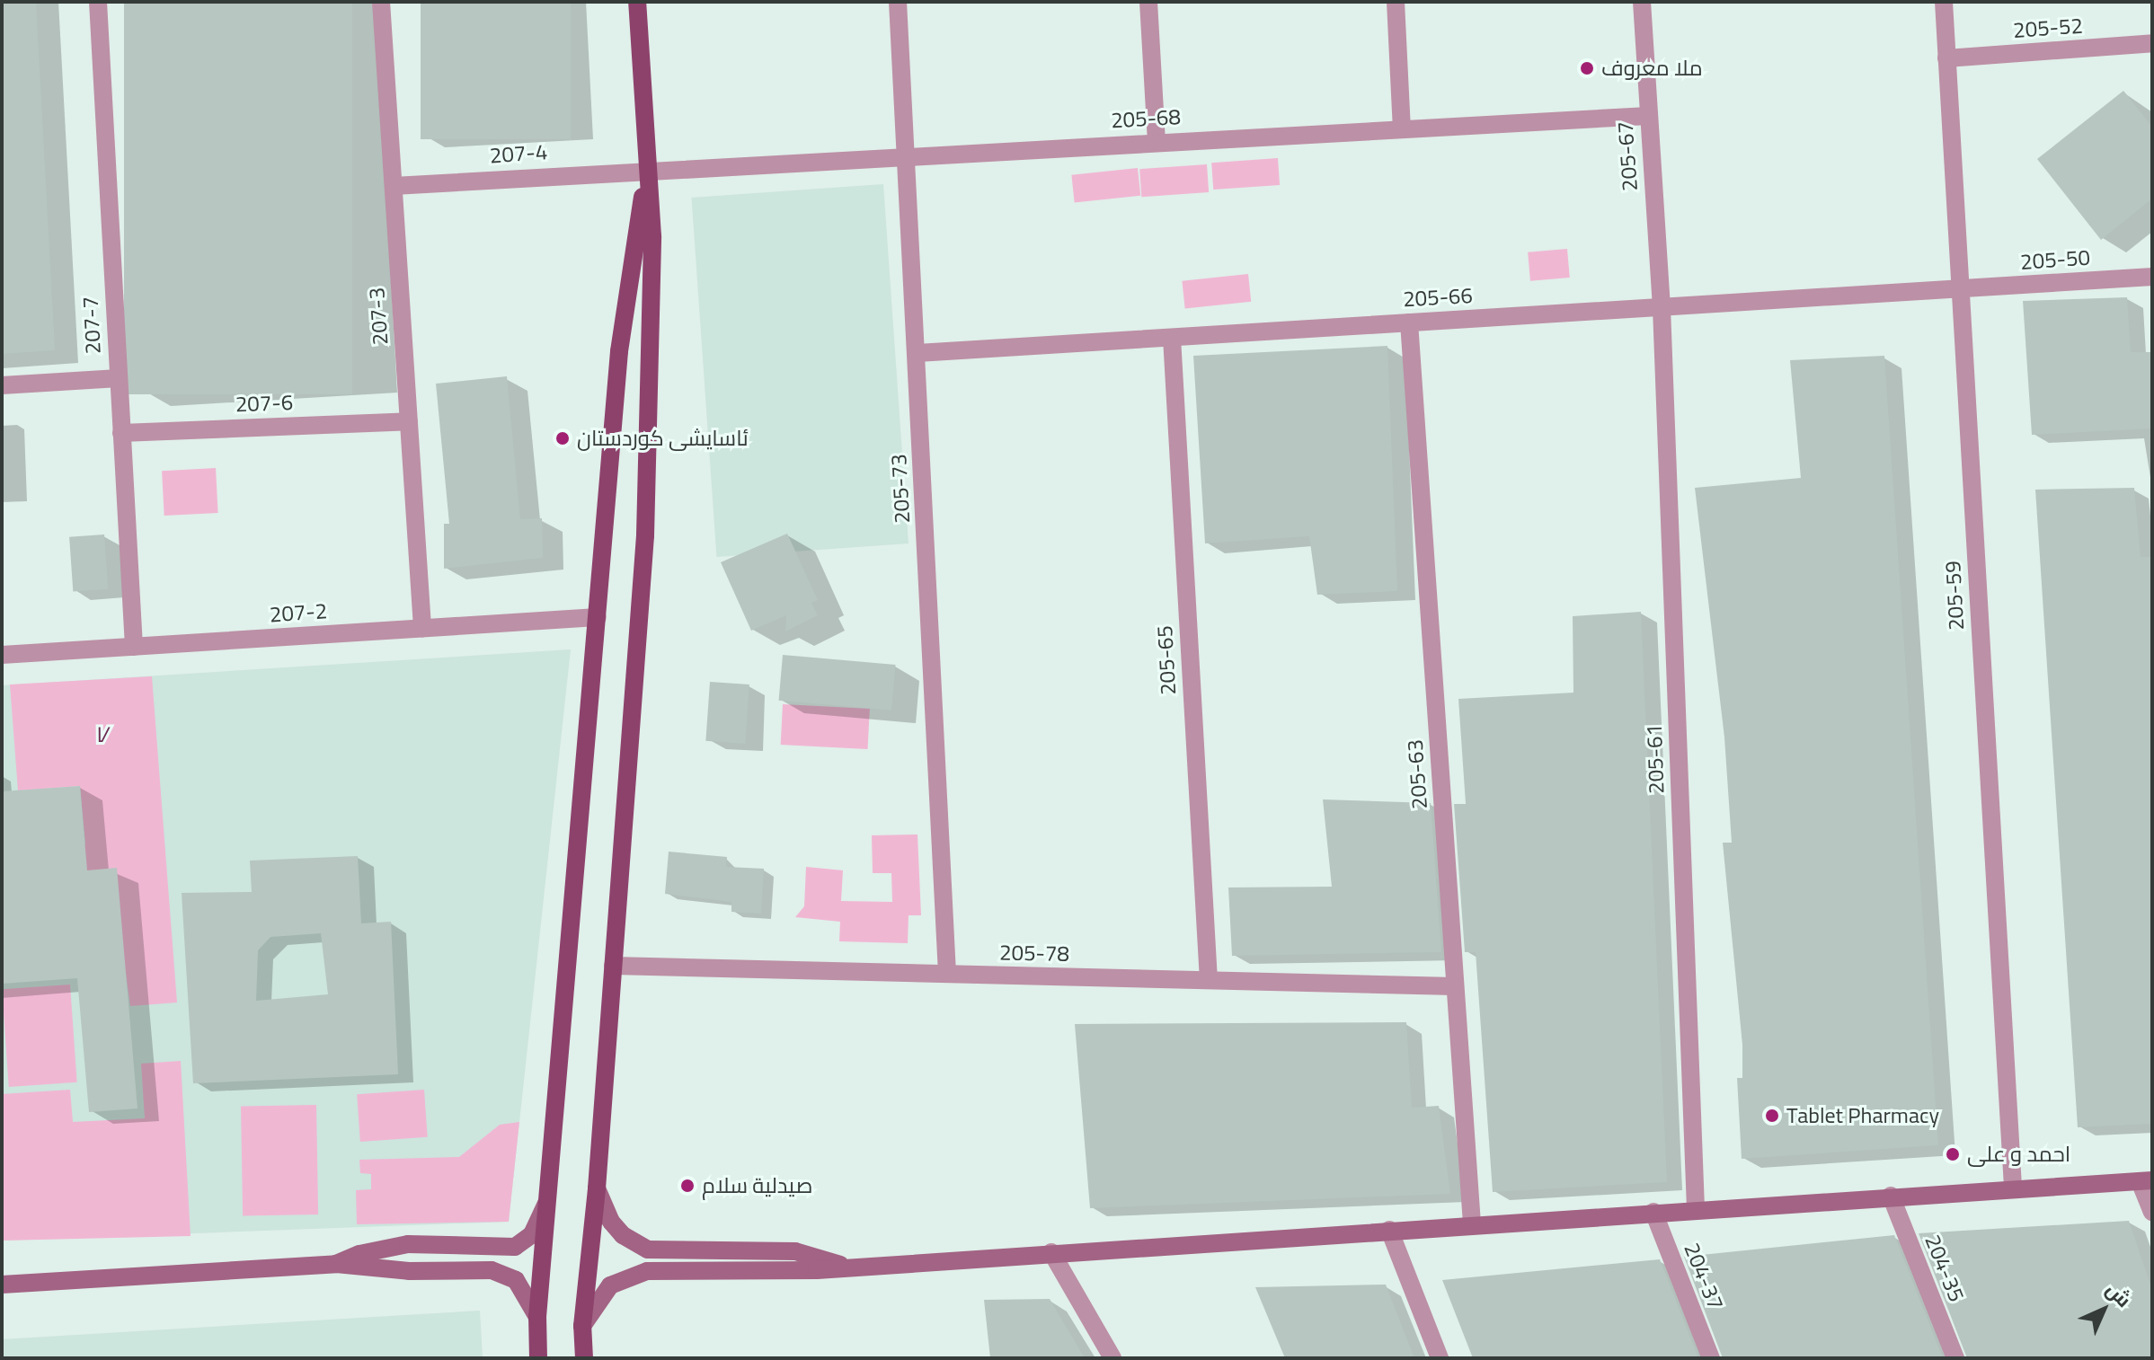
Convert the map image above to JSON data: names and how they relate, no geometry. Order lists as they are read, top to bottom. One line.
{"streets":{"street":["205-52","205-68","207-4","205-67","205-50","205-66","207-3","207-7","207-6","205-73","205-59","207-2","205-65","205-61","205-63","205-78","204-35","204-37"]},"crossings":[["205-52","205-59"],["205-68","207-4"],["205-68","205-67"],["205-68","205-73"],["207-4","207-3"],["205-67","205-66"],["205-67","205-61"],["205-50","205-66"],["205-50","205-59"],["205-66","205-73"],["205-66","205-59"],["205-66","205-65"],["205-66","205-61"],["205-66","205-63"],["207-3","207-6"],["207-3","207-2"],["207-7","207-6"],["207-7","207-2"],["205-73","205-78"],["205-65","205-78"],["205-63","205-78"]],"parks":["V"],"places":["ملا معروف","ئاسایشی كوردستان","Tablet Pharmacy","احمد و علی","صیدلیة سلام"],"north":"top right"}
